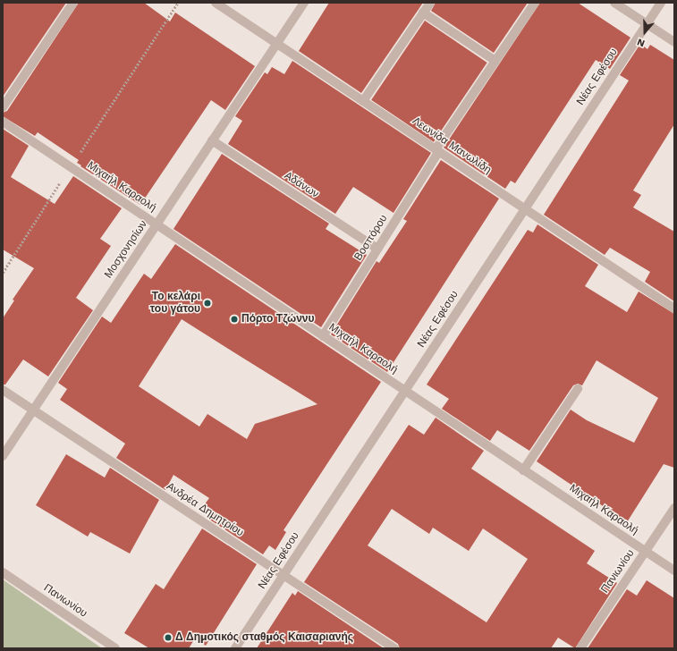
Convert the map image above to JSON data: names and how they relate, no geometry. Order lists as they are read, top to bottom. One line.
{"streets":{"street":["Νέας Εφέσου","Λεωνίδα Μανωλίδη","Αδάνων","Μιχαήλ Καραολή","Βοσπόρου","Μοσχονησίων","Ανδρέα Δημητρίου","Πανιωνίου"]},"crossings":[["Νέας Εφέσου","Λεωνίδα Μανωλίδη"],["Νέας Εφέσου","Μιχαήλ Καραολή"],["Νέας Εφέσου","Ανδρέα Δημητρίου"],["Λεωνίδα Μανωλίδη","Βοσπόρου"],["Λεωνίδα Μανωλίδη","Μοσχονησίων"],["Αδάνων","Βοσπόρου"],["Αδάνων","Μοσχονησίων"],["Μιχαήλ Καραολή","Βοσπόρου"],["Μιχαήλ Καραολή","Μοσχονησίων"],["Μιχαήλ Καραολή","Πανιωνίου"],["Μοσχονησίων","Ανδρέα Δημητρίου"]],"places":["Το κελάρι του γάτου","Πόρτο Τζώννυ","Δ Δημοτικός σταθμός Καισαριανής"],"north":"bottom"}
